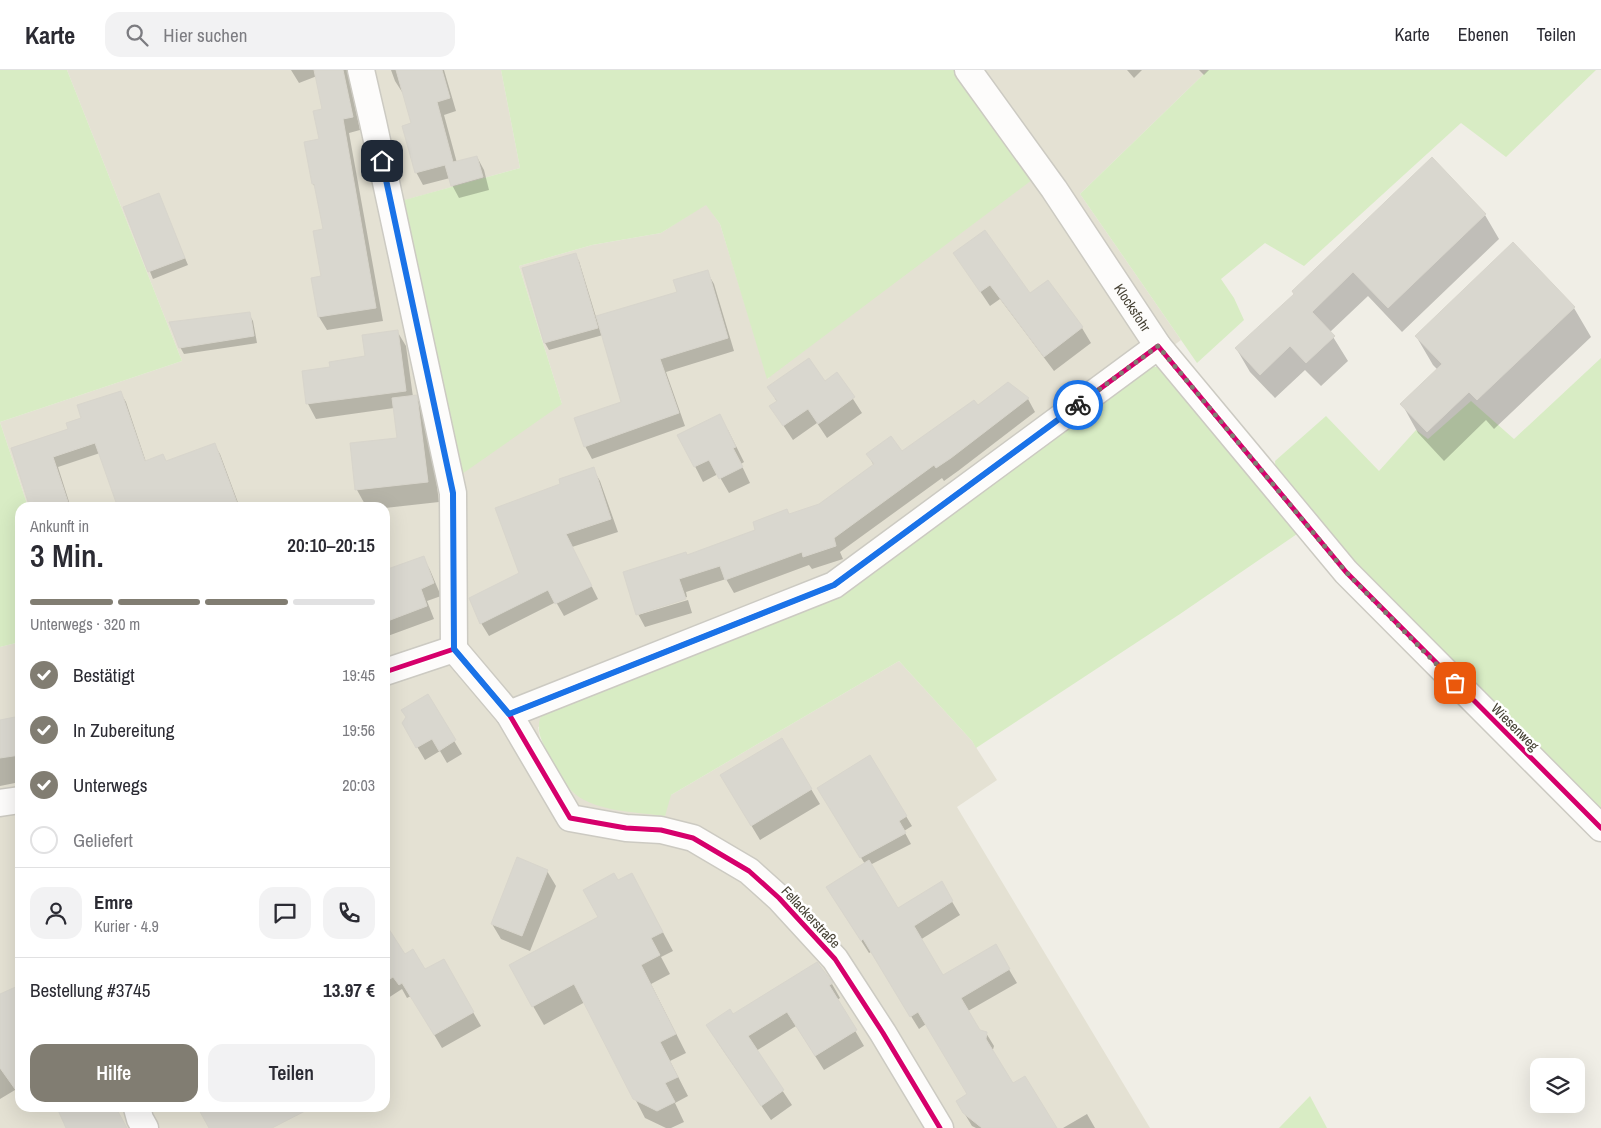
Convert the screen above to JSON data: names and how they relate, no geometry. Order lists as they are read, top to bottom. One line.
{"streets":{"street":["Klocksfohr","Wiesenweg","Fellackerstraße"]},"crossings":[["Klocksfohr","Wiesenweg"],["Klocksfohr","Fellackerstraße"]],"page":{"header":"Karte","search":"Hier suchen","nav":["Karte","Ebenen","Teilen"],"heading":["3 Min.","Ankunft in","20:10–20:15"],"panel":["Emre","Kurier · 4.9","Bestellung #3745","13.97 €"],"bar":"Unterwegs · 320 m","list":[["Bestätigt","19:45"],["In Zubereitung","19:56"],["Unterwegs","20:03"],"Geliefert"],"buttons":["Hilfe","Teilen"]}}
